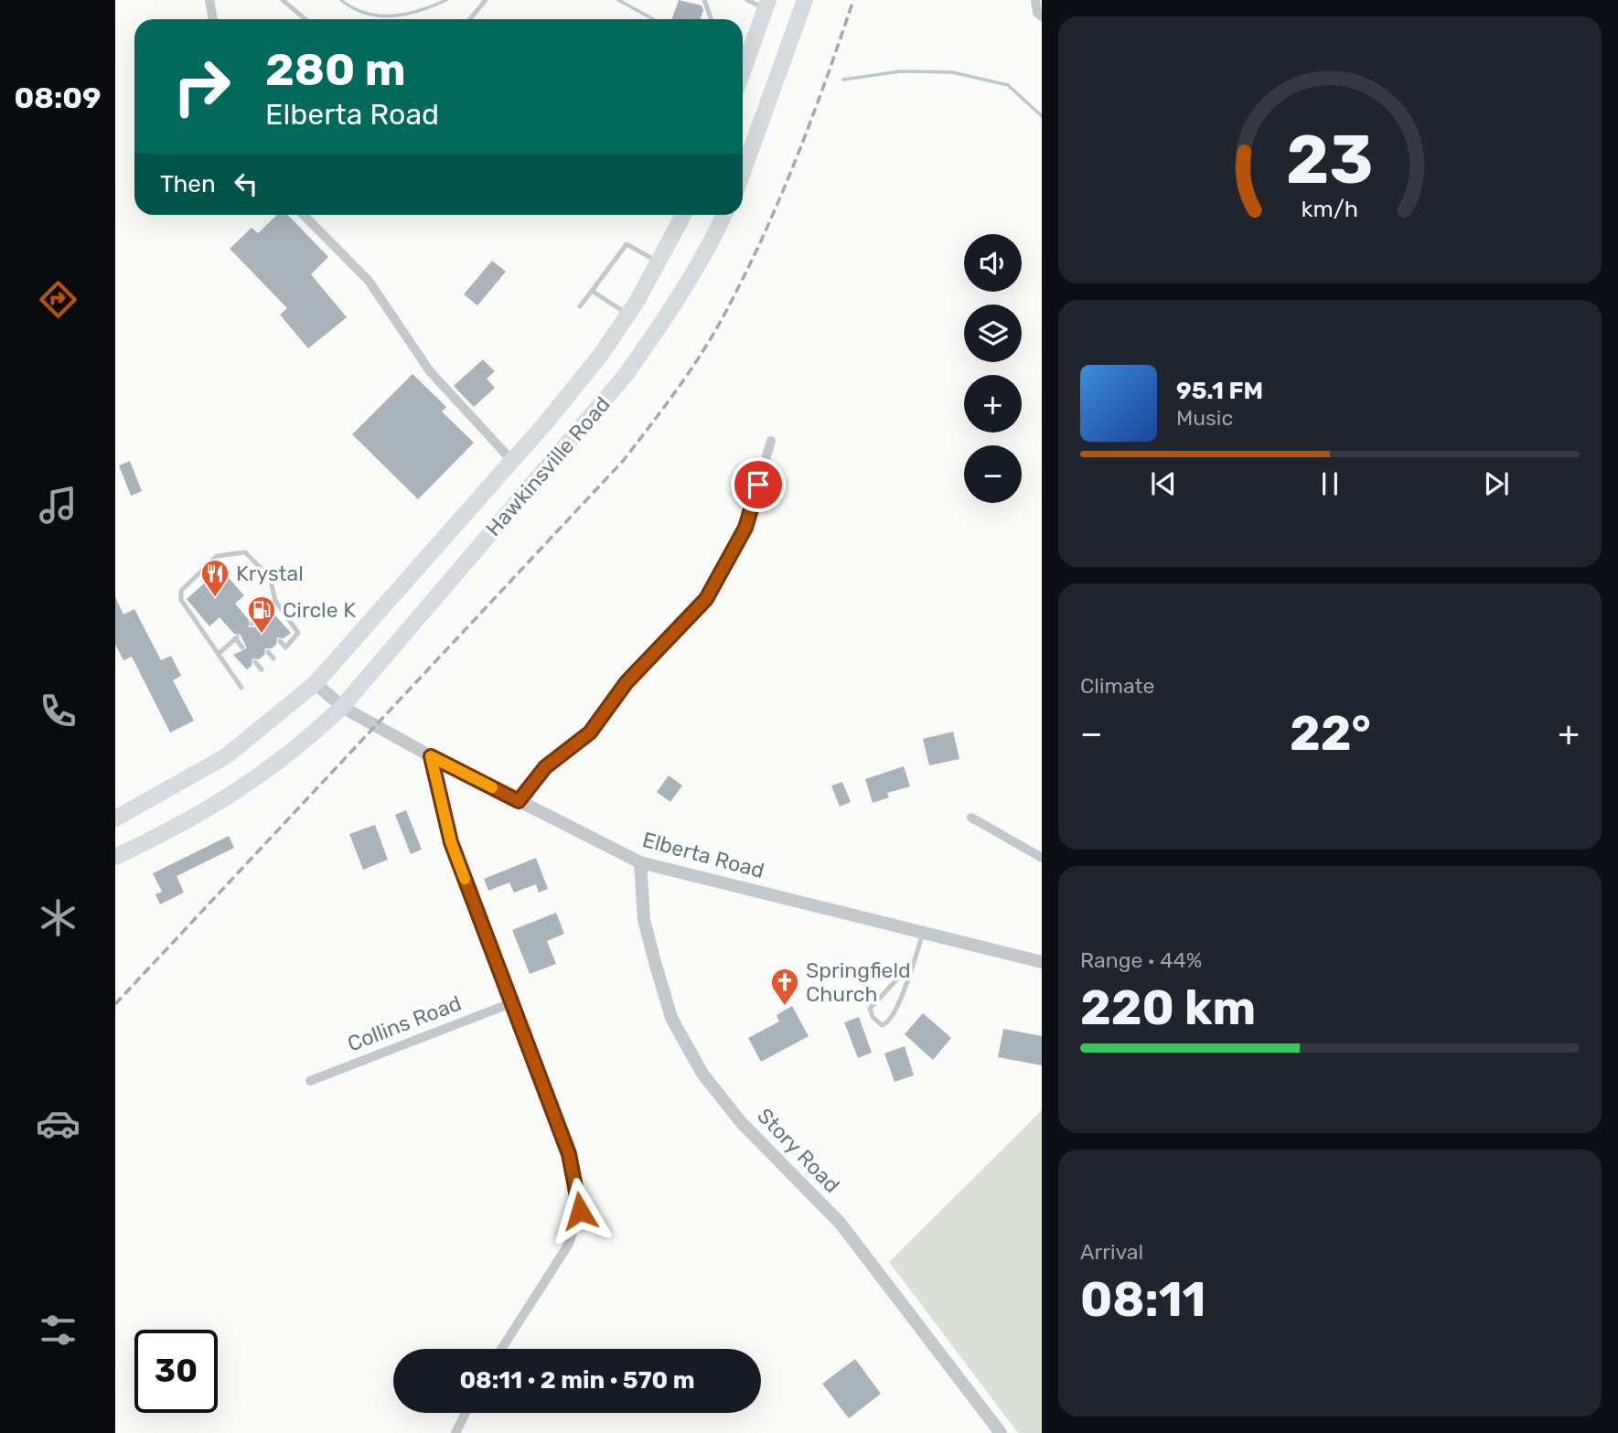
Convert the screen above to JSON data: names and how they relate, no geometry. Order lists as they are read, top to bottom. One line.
{"streets":{"main road":["Hawkinsville Road"],"street":["Elberta Road","Collins Road","Story Road"]},"crossings":[["Hawkinsville Road","Elberta Road"],["Elberta Road","Story Road"]],"places":{"restaurant":["Krystal"],"fuel station":["Circle K"],"church":["Springfield Church"]},"page":{"tabs":"08:09","turn":["280 m","Elberta Road"],"then":"Then","map_buttons":["+","−"],"song":["95.1 FM","Music"],"tile":["Climate",["Range · 44%","220 km"],["Arrival","08:11"]],"heat":["−","22°","+"],"limit":"30","trip":"08:11 · 2 min · 570 m","gauge":["23","km/h"]}}
